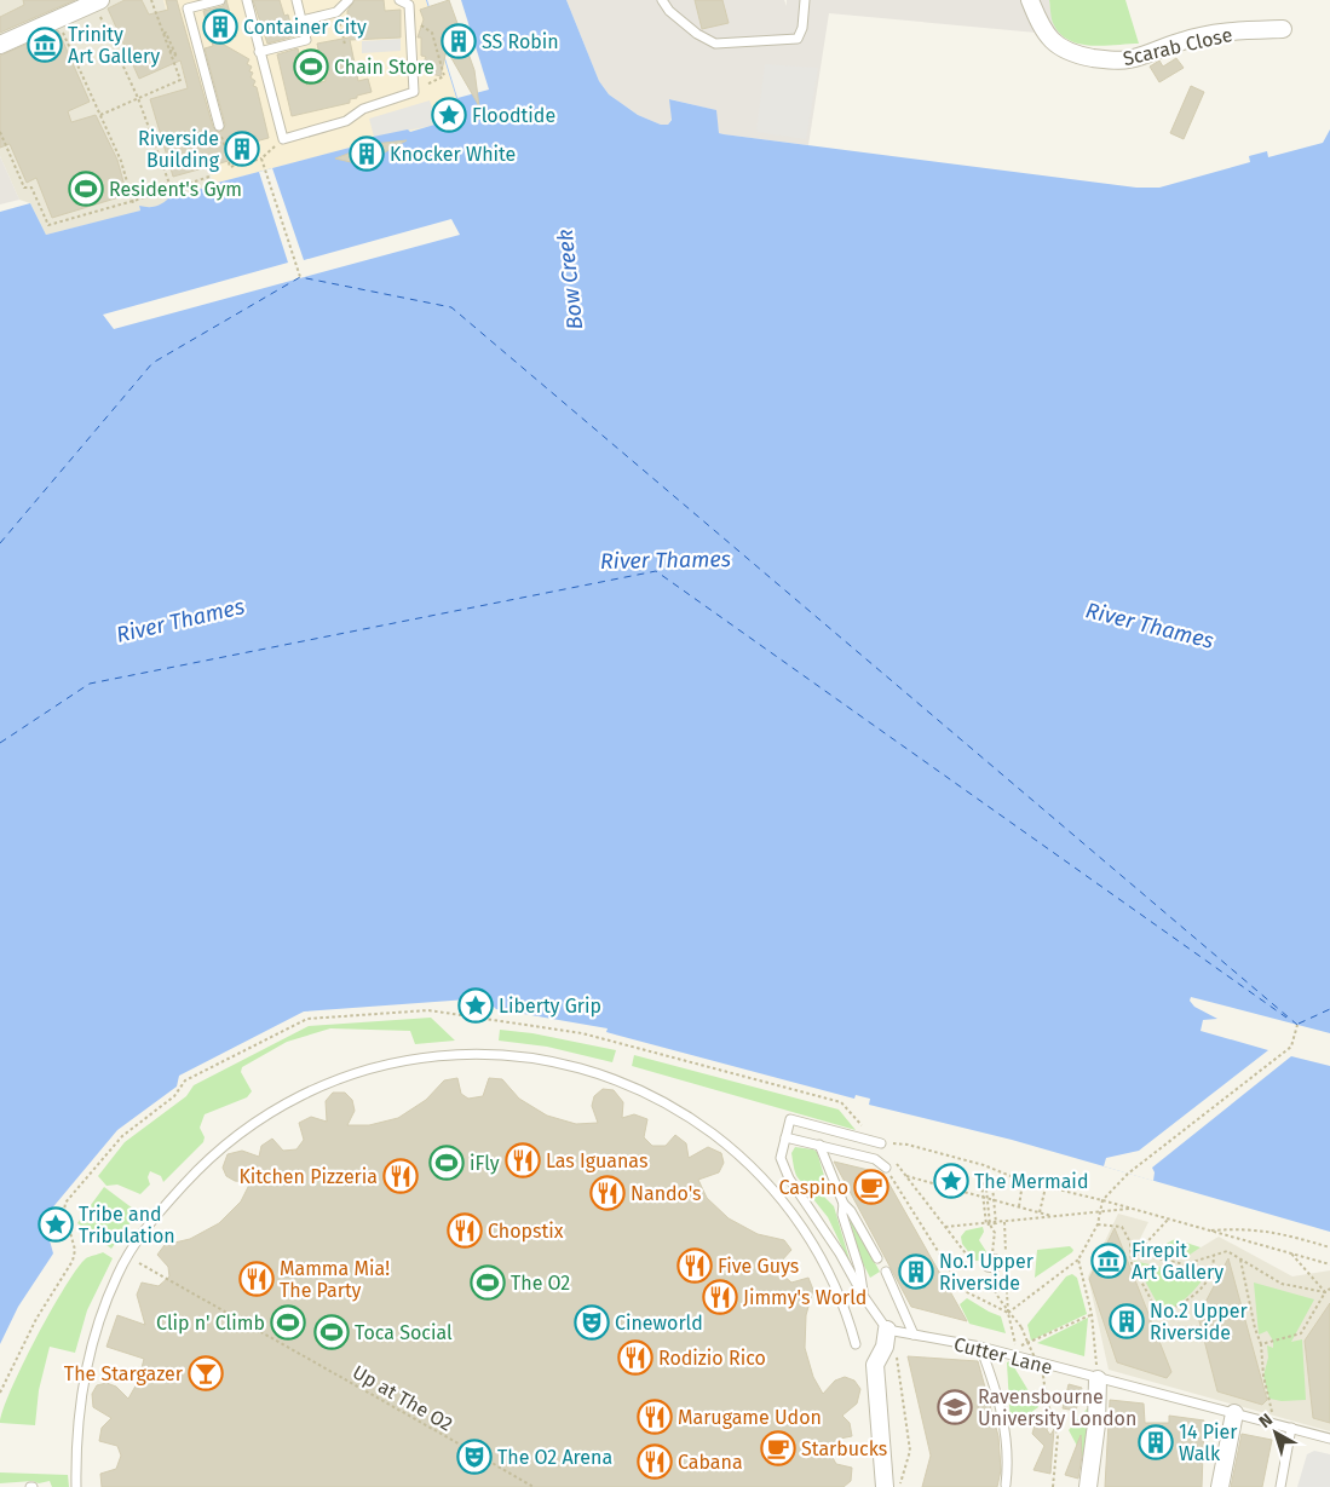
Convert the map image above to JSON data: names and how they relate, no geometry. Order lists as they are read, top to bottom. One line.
{"streets":{"street":["Scarab Close"],"lane":["Cutter Lane"],"path":["Up at The O2"]},"water":["Bow Creek","River Thames"],"places":{"building":["Container City","SS Robin","Riverside Building","Knocker White","No.1 Upper Riverside","No.2 Upper Riverside","14 Pier Walk"],"museum":["Trinity Art Gallery","Firepit Art Gallery"],"sports":["Chain Store","Resident's Gym","iFly","The O2","Clip n' Climb","Toca Social"],"place":["Floodtide","Liberty Grip","The Mermaid","Tribe and Tribulation"],"restaurant":["Las Iguanas","Kitchen Pizzeria","Nando's","Chopstix","Five Guys","Mamma Mia! The Party","Jimmy's World","Rodizio Rico","Marugame Udon","Cabana"],"cafe":["Caspino","Starbucks"],"theatre":["Cineworld","The O2 Arena"],"bar":["The Stargazer"],"school or university":["Ravensbourne University London"]},"north":"top left"}
